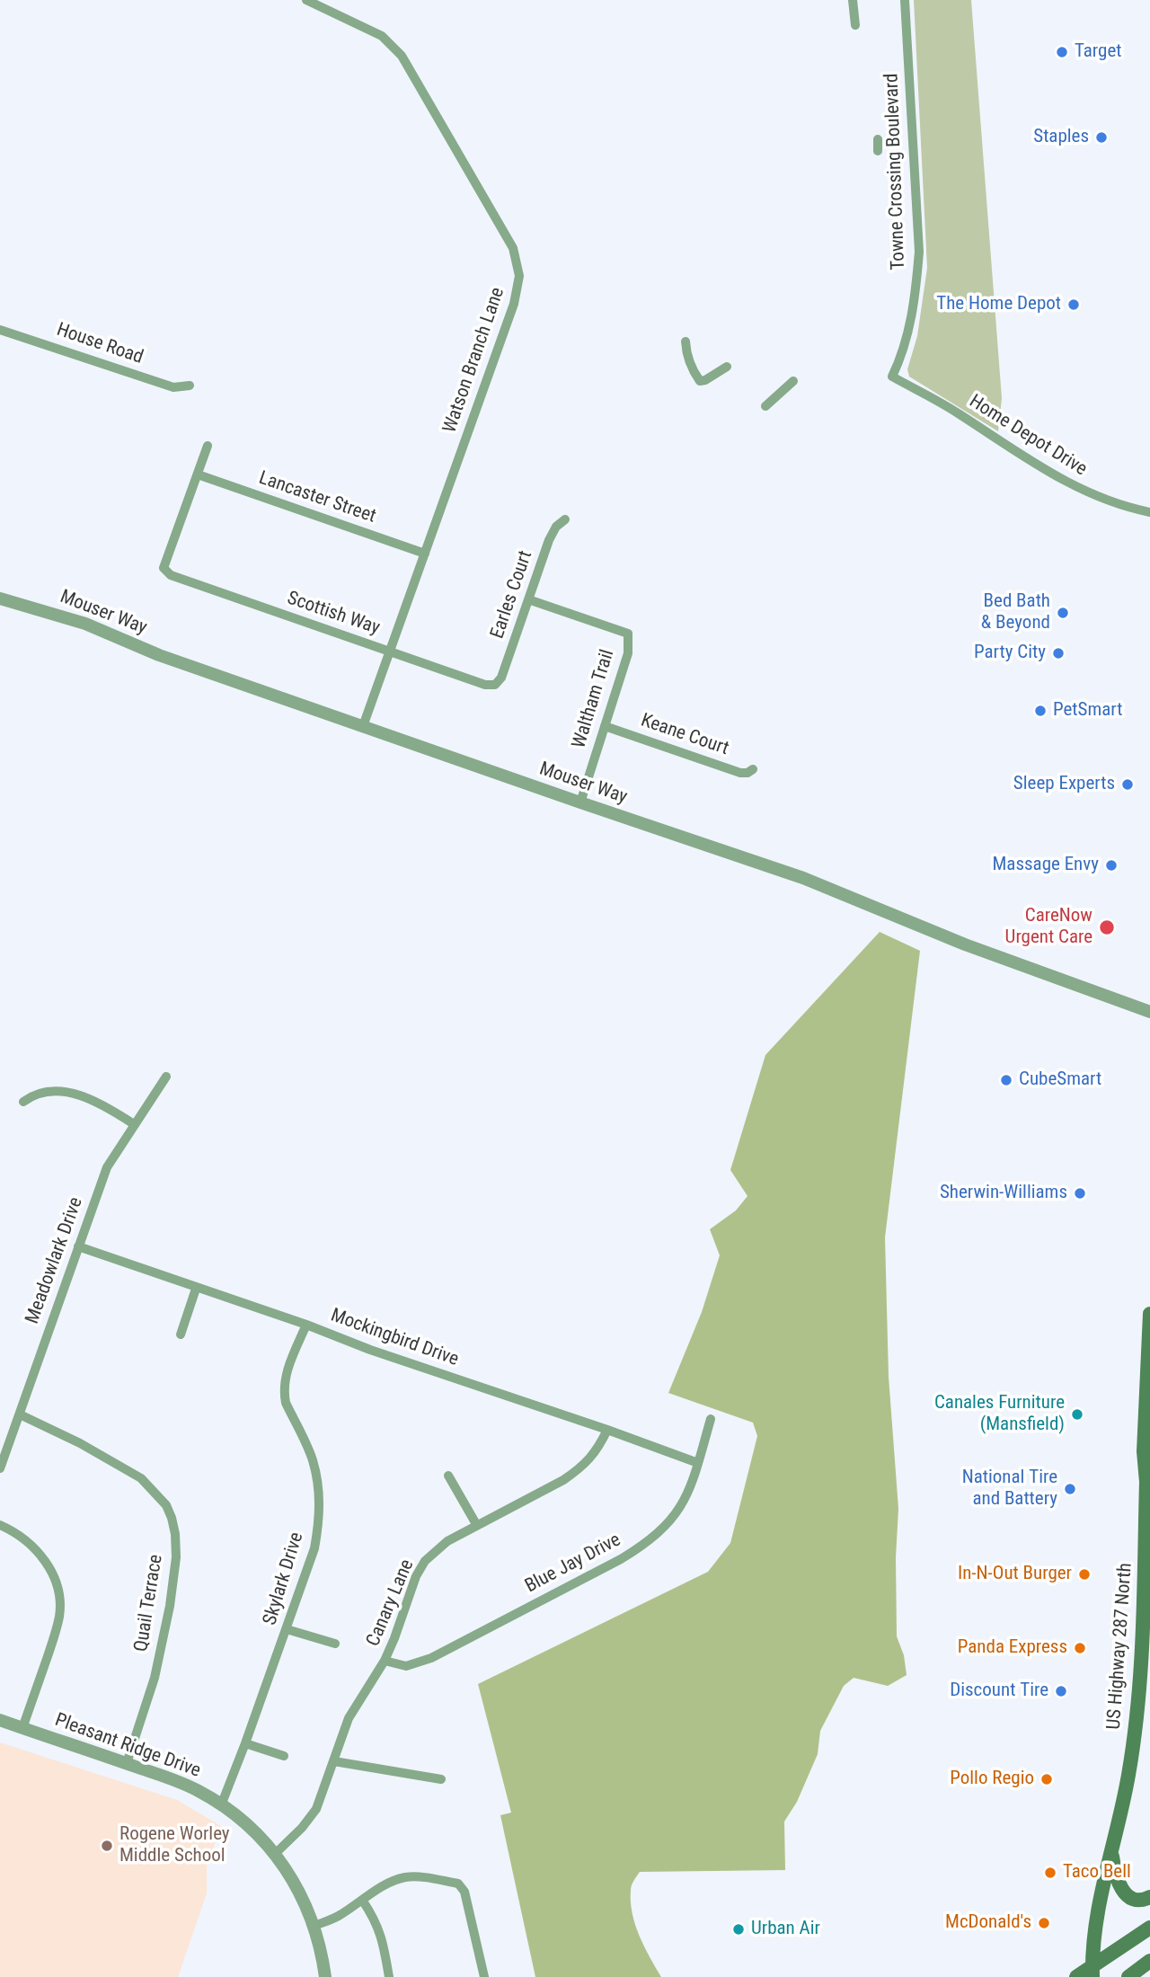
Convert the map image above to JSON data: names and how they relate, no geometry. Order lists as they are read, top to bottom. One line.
{"streets":{"main road":["US Highway 287 North"],"street":["Towne Crossing Boulevard","House Road","Watson Branch Lane","Home Depot Drive","Lancaster Street","Earles Court","Mouser Way","Scottish Way","Waltham Trail","Keane Court","Meadowlark Drive","Mockingbird Drive","Blue Jay Drive","Skylark Drive","Quail Terrace","Canary Lane","Pleasant Ridge Drive"]},"crossings":[["Towne Crossing Boulevard","Home Depot Drive"],["Watson Branch Lane","Lancaster Street"],["Watson Branch Lane","Mouser Way"],["Watson Branch Lane","Scottish Way"],["Lancaster Street","Scottish Way"],["Earles Court","Scottish Way"],["Earles Court","Waltham Trail"],["Mouser Way","Waltham Trail"],["Waltham Trail","Keane Court"],["Meadowlark Drive","Mockingbird Drive"],["Meadowlark Drive","Quail Terrace"],["Mockingbird Drive","Blue Jay Drive"],["Mockingbird Drive","Skylark Drive"],["Mockingbird Drive","Canary Lane"],["Blue Jay Drive","Canary Lane"],["Skylark Drive","Pleasant Ridge Drive"],["Quail Terrace","Pleasant Ridge Drive"],["Canary Lane","Pleasant Ridge Drive"]],"places":["Target","Staples","The Home Depot","Bed Bath & Beyond","Party City","PetSmart","Sleep Experts","Massage Envy","CareNow Urgent Care","CubeSmart","Sherwin-Williams","Canales Furniture (Mansfield)","National Tire and Battery","In-N-Out Burger","Panda Express","Discount Tire","Pollo Regio","Rogene Worley Middle School","Taco Bell","McDonald's","Urban Air"]}
